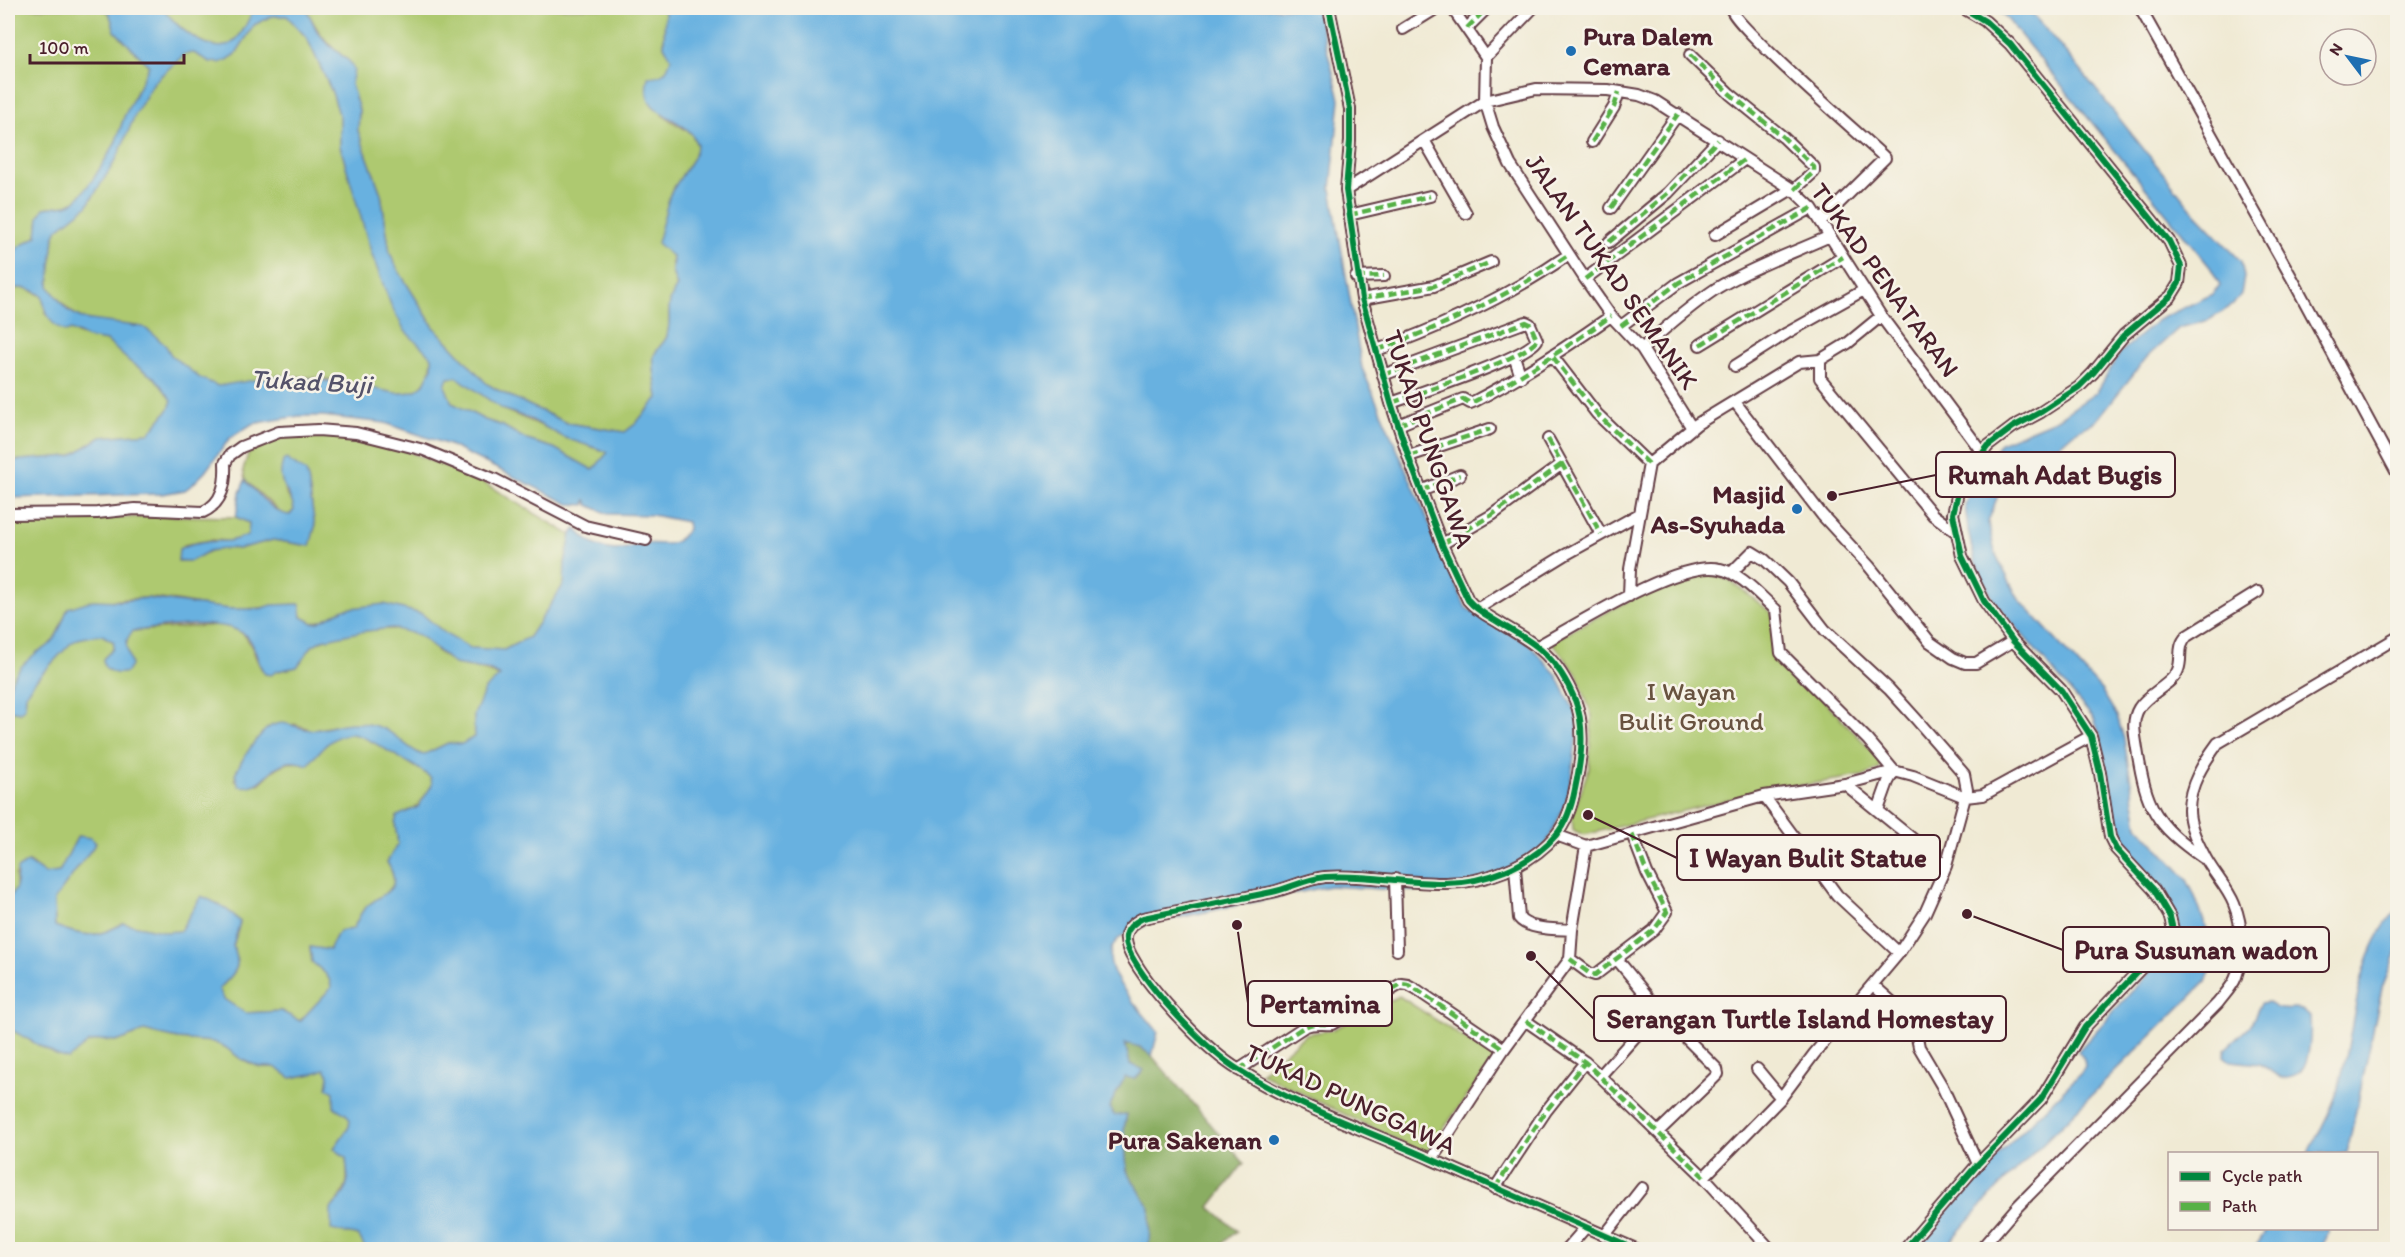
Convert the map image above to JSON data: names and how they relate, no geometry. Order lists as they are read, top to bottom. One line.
{"streets":{"street":["JALAN TUKAD SEMANIK","TUKAD PENATARAN","TUKAD PUNGGAWA"]},"crossings":[["JALAN TUKAD SEMANIK","TUKAD PENATARAN"],["TUKAD PENATARAN","TUKAD PUNGGAWA"]],"water":["Tukad Buji"],"parks":["I Wayan Bulit Ground"],"places":["Pura Dalem Cemara","Rumah Adat Bugis","Masjid As-Syuhada","I Wayan Bulit Statue","Pura Susunan wadon","Pertamina","Serangan Turtle Island Homestay","Pura Sakenan"],"legend":["Cycle path","Path"],"scale_bar":"100 m","north":"top left"}
